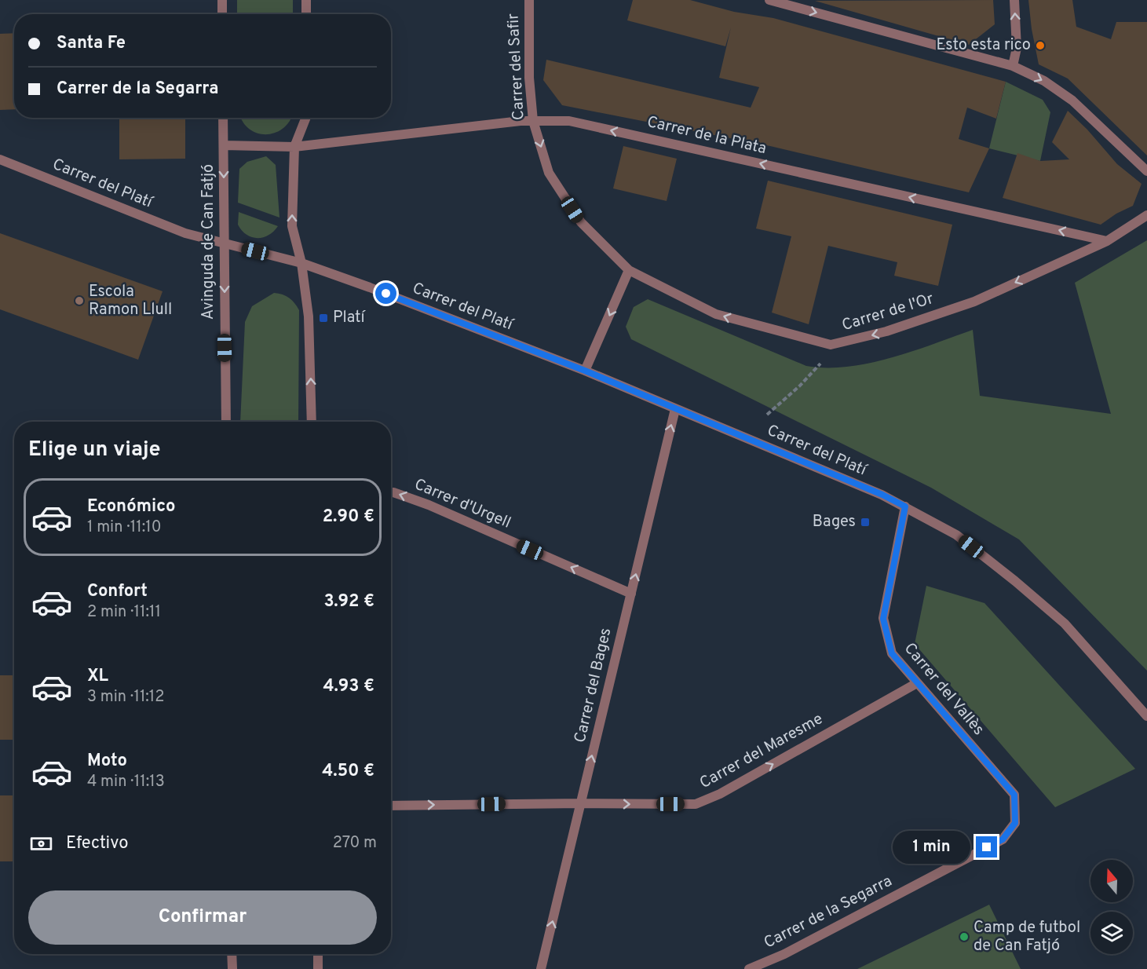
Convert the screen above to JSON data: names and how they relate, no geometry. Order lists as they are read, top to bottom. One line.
{"streets":{"street":["Carrer del Safir","Carrer de la Plata","Carrer del Platí","Avinguda de Can Fatjó","Carrer de l'Or","Carrer d'Urgell","Carrer del Bages","Carrer del Vallès","Carrer del Maresme","Carrer de la Segarra"]},"crossings":[["Carrer del Safir","Carrer de la Plata"],["Carrer del Safir","Carrer de l'Or"],["Carrer de la Plata","Avinguda de Can Fatjó"],["Carrer de la Plata","Carrer de l'Or"],["Carrer del Platí","Avinguda de Can Fatjó"],["Carrer del Platí","Carrer del Bages"],["Carrer del Platí","Carrer del Vallès"],["Carrer d'Urgell","Carrer del Bages"],["Carrer del Bages","Carrer del Maresme"],["Carrer del Vallès","Carrer del Maresme"],["Carrer del Vallès","Carrer de la Segarra"]],"one_way":["Carrer del Safir","Carrer de la Plata","Carrer de l'Or","Carrer d'Urgell","Carrer del Bages","Carrer del Maresme"],"places":{"other":["Esto esta rico","Escola Ramon Llull","Camp de futbol de Can Fatjó"],"transit":["Platí","Bages"]},"north":"top","page":{"banner":["Santa Fe","Carrer de la Segarra"],"heading":"Elige un viaje","list":[{"name":"Económico","note":"1 min · 11:10","value":"2.90 €"},{"name":"Confort","note":"2 min · 11:11","value":"3.92 €"},{"name":"XL","note":"3 min · 11:12","value":"4.93 €"},{"name":"Moto","note":"4 min · 11:13","value":"4.50 €"}],"pay":["Efectivo","270 m"],"bubble":"1 min","buttons":"Confirmar"}}
